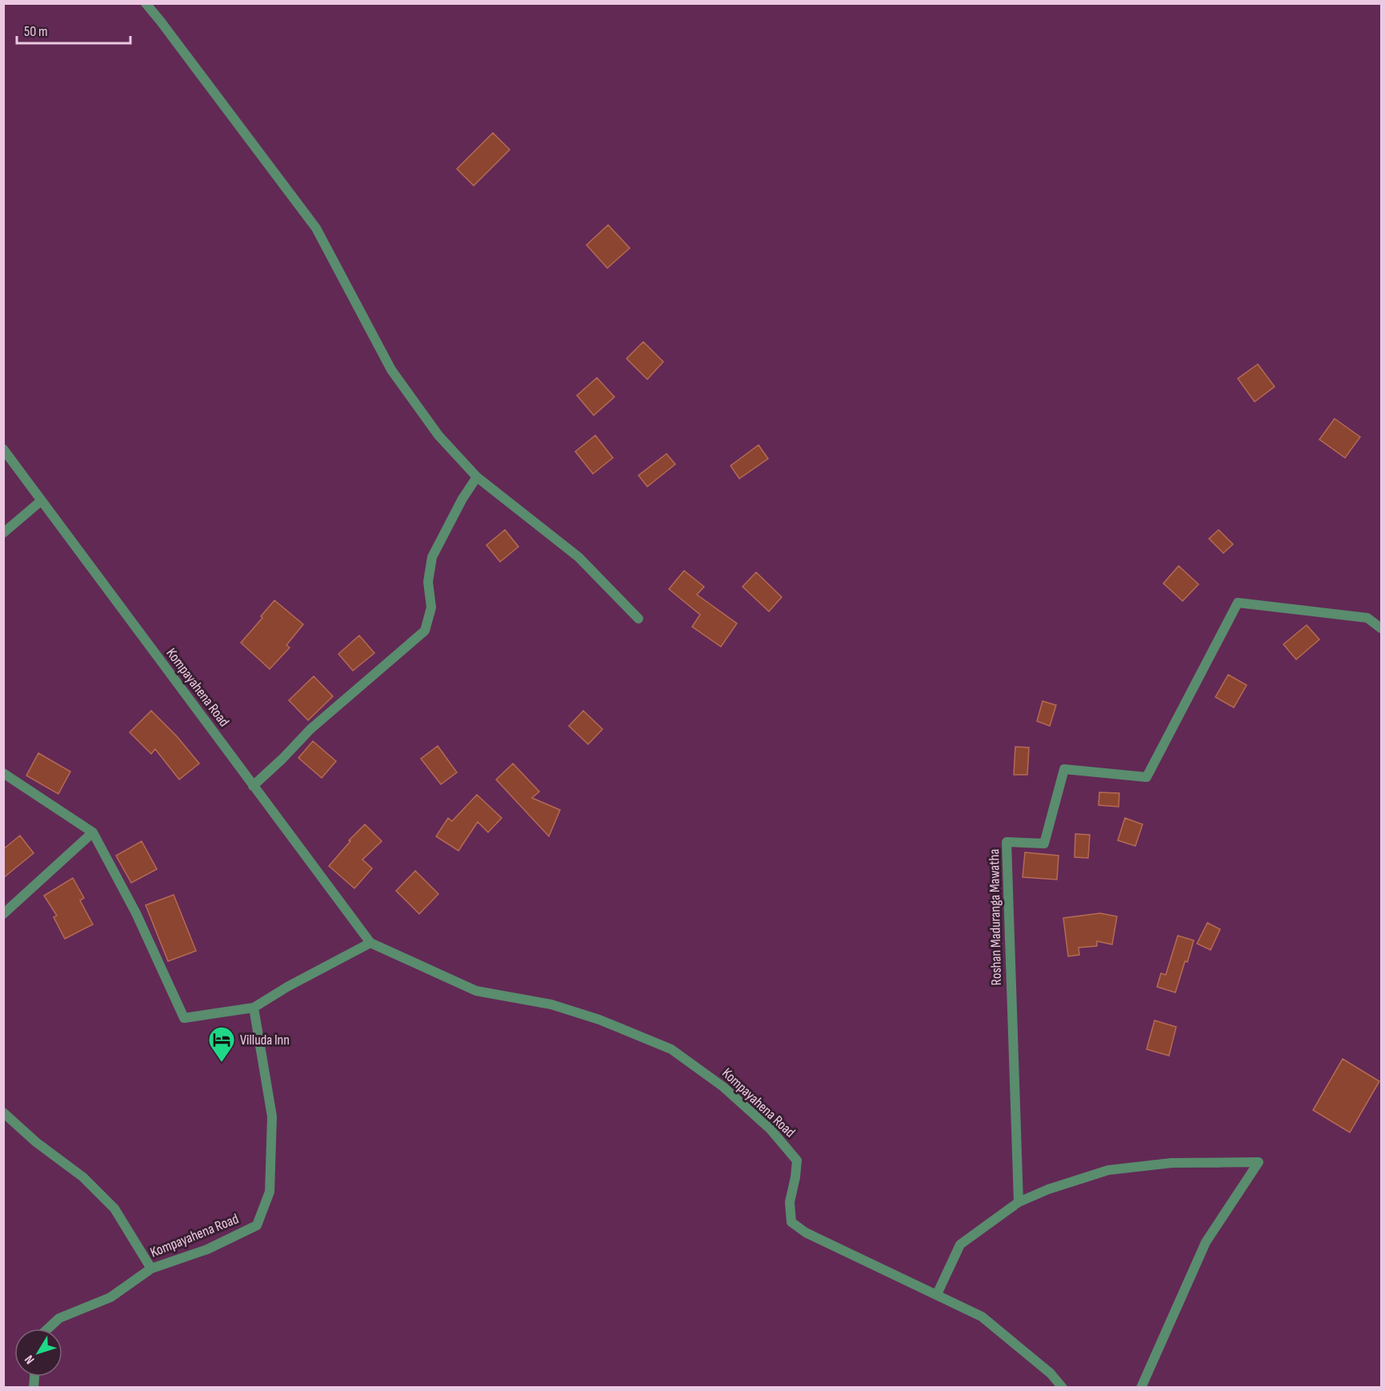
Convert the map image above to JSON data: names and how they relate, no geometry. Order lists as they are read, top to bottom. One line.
{"streets":{"street":["Kompayahena Road","Roshan Maduranga Mawatha"]},"places":{"hotel":["Villuda Inn"]},"scale_bar":"50 m","north":"bottom left"}
